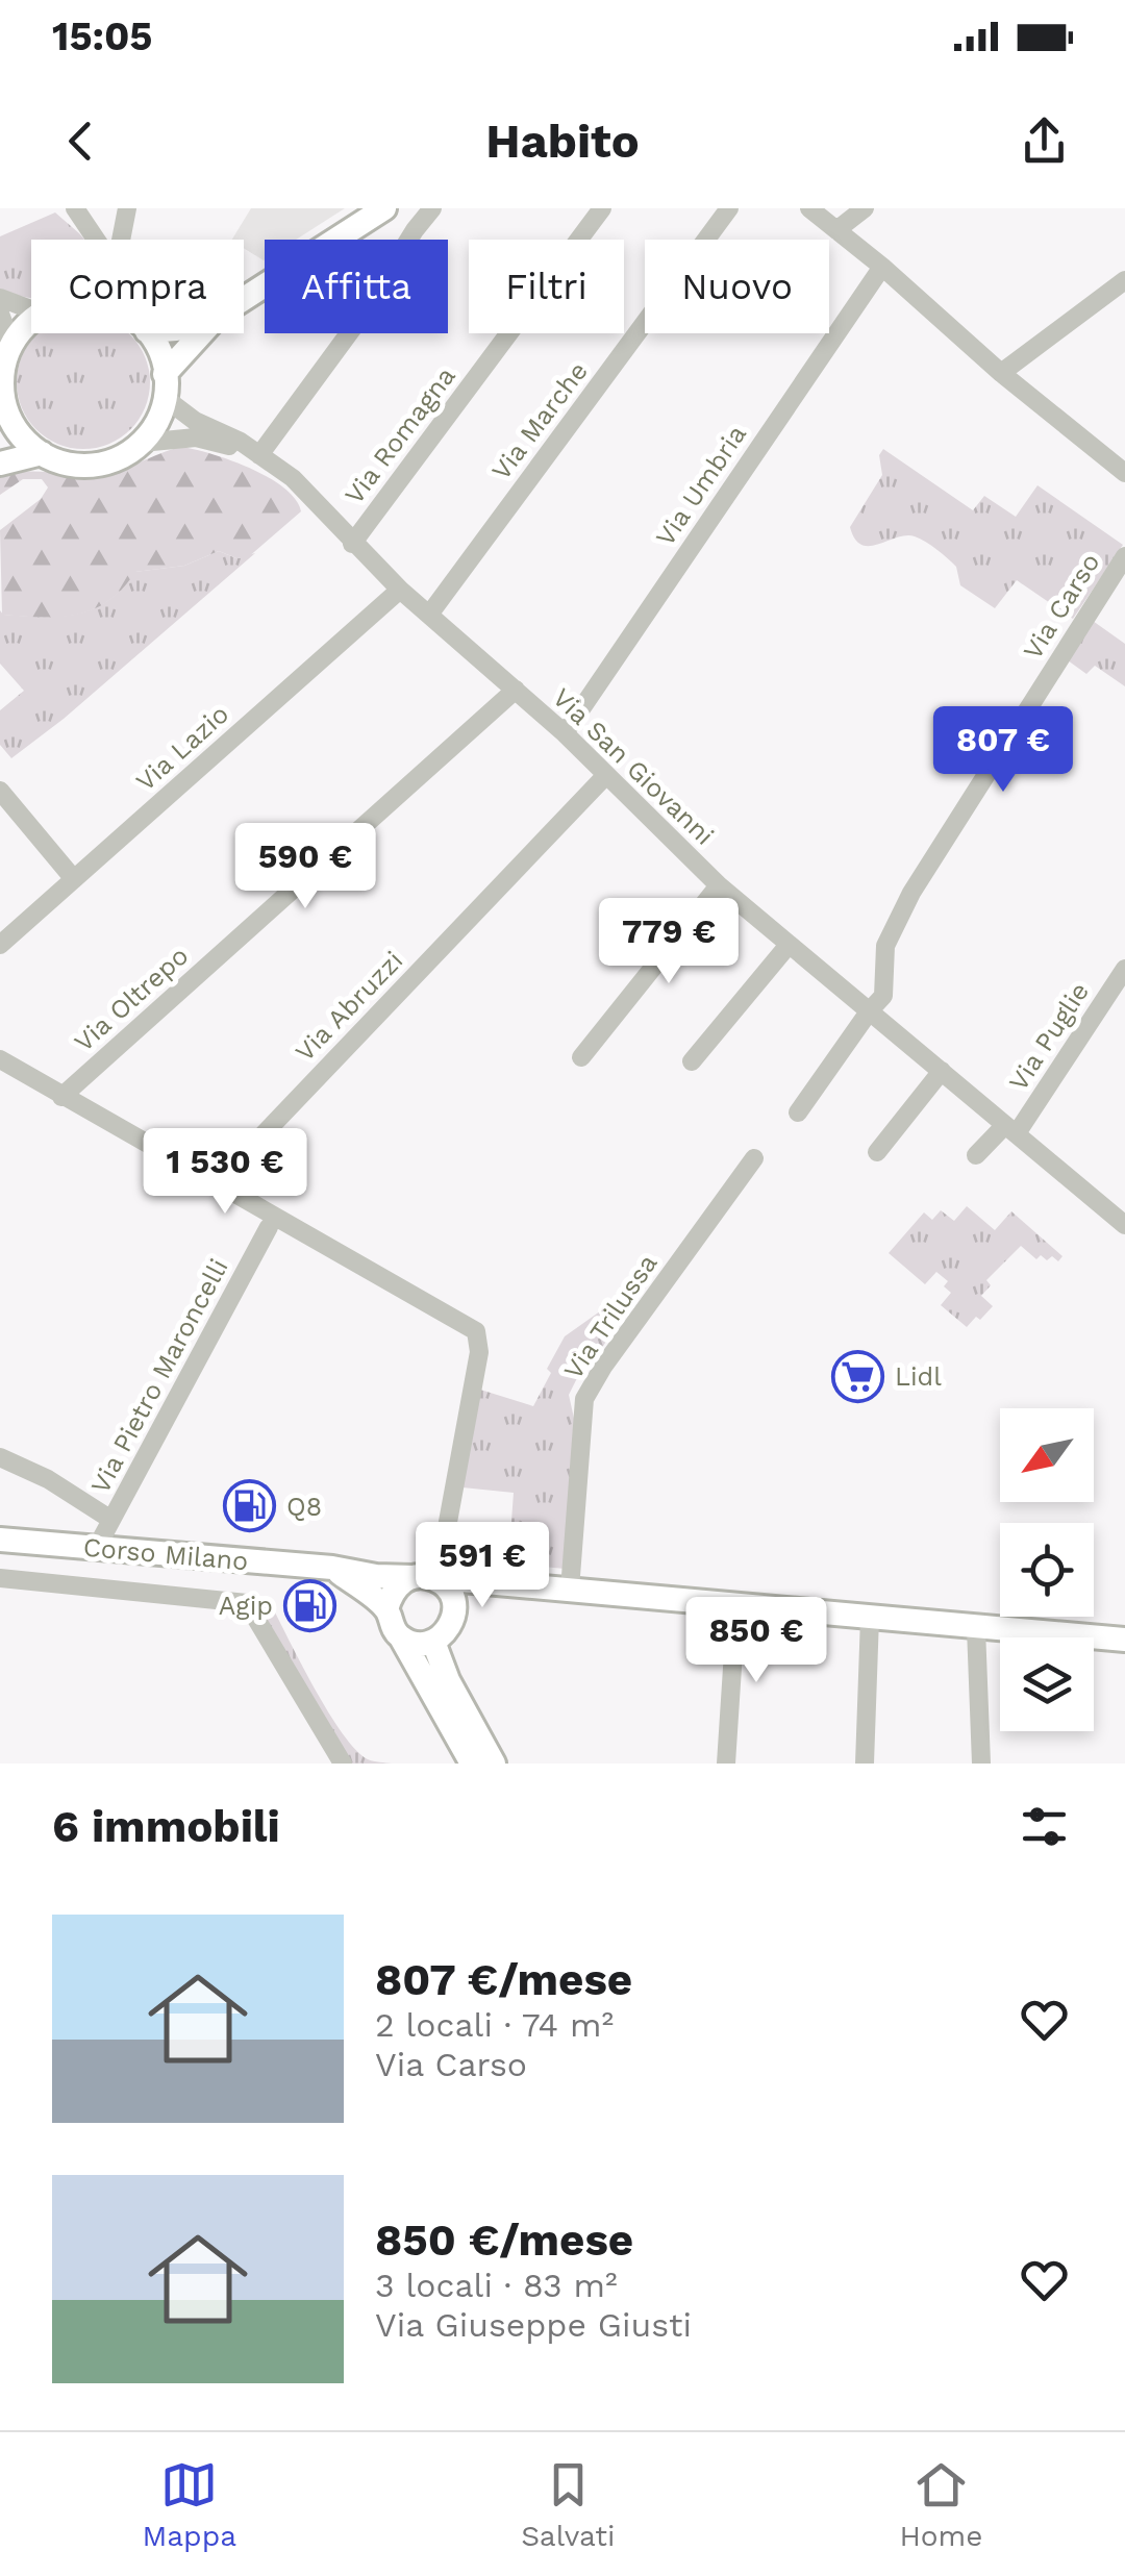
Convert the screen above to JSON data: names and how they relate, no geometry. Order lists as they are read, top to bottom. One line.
{"streets":{"main road":["Corso Milano"],"street":["Via Marche","Via Romagna","Via Umbria","Via Carso","Via Lazio","Via San Giovanni","Via Oltrepo","Via Abruzzi","Via Puglie","Via Trilussa","Via Pietro Maroncelli"]},"crossings":[["Via Marche","Via San Giovanni"],["Via Romagna","Via San Giovanni"],["Via Umbria","Via San Giovanni"],["Via Carso","Via San Giovanni"],["Via Lazio","Via San Giovanni"],["Via San Giovanni","Via Oltrepo"],["Via San Giovanni","Via Abruzzi"],["Via San Giovanni","Via Puglie"],["Via Trilussa","Corso Milano"],["Via Pietro Maroncelli","Corso Milano"]],"places":{"supermarket":["Lidl"],"fuel station":["Q8","Agip"]},"north":"bottom left","page":{"status":"15:05","header":"Habito","chip":["Compra","Affitta","Filtri","Nuovo"],"price":["807 €","590 €","779 €","1 530 €","591 €","850 €"],"heading":"6 immobili","list":[{"name":"807 €/mese","note":"2 locali · 74 m² · Via Carso"},{"name":"850 €/mese","note":"3 locali · 83 m² · Via Giuseppe Giusti"}],"tabs":["Mappa","Salvati","Home"]}}
